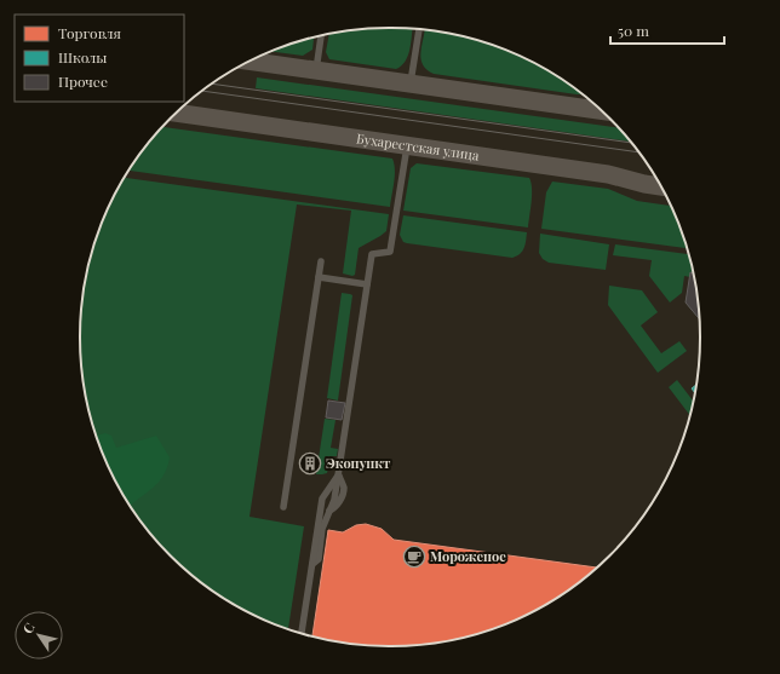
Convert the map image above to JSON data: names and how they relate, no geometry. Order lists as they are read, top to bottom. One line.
{"streets":{"street":["Бухарестская улица"]},"places":{"building":["Экопункт"],"cafe":["Мороженое"]},"legend":["Торговля","Школы","Прочее"],"scale_bar":"50 m","north":"top left"}
